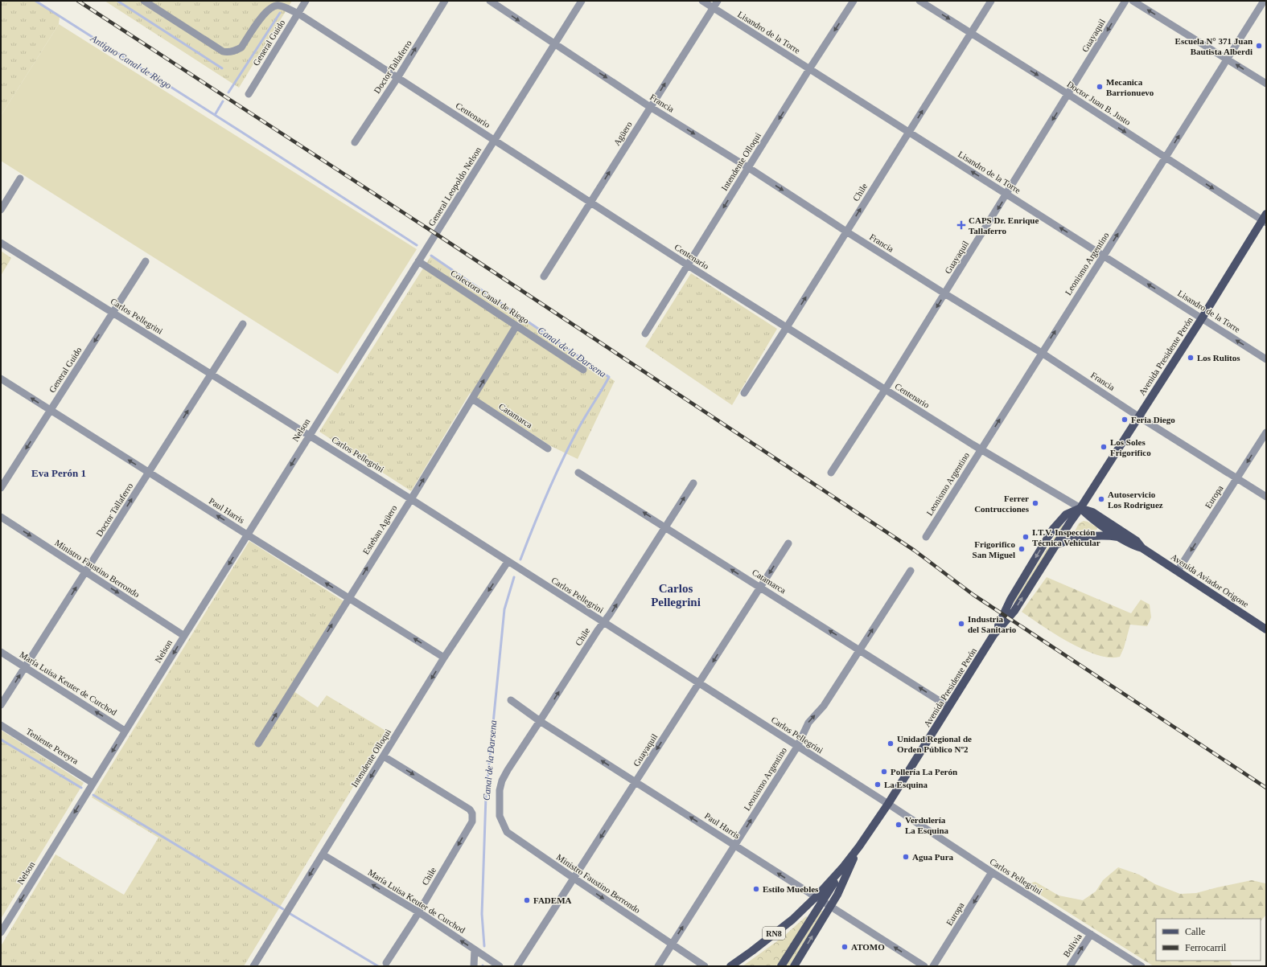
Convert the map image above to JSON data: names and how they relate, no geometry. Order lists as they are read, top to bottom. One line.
{"streets":{"main road":["Avenida Presidente Perón","Avenida Aviador Origone","RN8"],"street":["Lisandro de la Torre","Guayaquil","General Guido","Doctor Tallaferro","Francia","Doctor Juan B. Justo","Centenario","Agüero","Intendente Olloqui","General Leopoldo Nelson","Chile","Leonismo Argentino","Colectora Canal de Riego","Carlos Pellegrini","Catamarca","Nelson","Europa","Paul Harris","Esteban Agüero","Ministro Faustino Berrondo","María Luisa Keuter de Curchod","Teniente Pereyra","Bolivia"]},"crossings":[["Lisandro de la Torre","Guayaquil"],["Lisandro de la Torre","Agüero"],["Lisandro de la Torre","Intendente Olloqui"],["Lisandro de la Torre","Chile"],["Lisandro de la Torre","Leonismo Argentino"],["Lisandro de la Torre","Avenida Presidente Perón"],["Guayaquil","Francia"],["Guayaquil","Doctor Juan B. Justo"],["Guayaquil","Centenario"],["Guayaquil","Carlos Pellegrini"],["Guayaquil","Catamarca"],["Guayaquil","Paul Harris"],["Guayaquil","Ministro Faustino Berrondo"],["General Guido","Centenario"],["General Guido","Carlos Pellegrini"],["General Guido","Paul Harris"],["Doctor Tallaferro","Centenario"],["Doctor Tallaferro","Carlos Pellegrini"],["Doctor Tallaferro","Paul Harris"],["Doctor Tallaferro","Ministro Faustino Berrondo"],["Doctor Tallaferro","María Luisa Keuter de Curchod"],["Francia","Agüero"],["Francia","Intendente Olloqui"],["Francia","General Leopoldo Nelson"],["Francia","Chile"],["Francia","Leonismo Argentino"],["Francia","Avenida Presidente Perón"],["Francia","Europa"],["Doctor Juan B. Justo","Chile"],["Doctor Juan B. Justo","Leonismo Argentino"],["Doctor Juan B. Justo","Avenida Presidente Perón"],["Centenario","Agüero"],["Centenario","Intendente Olloqui"],["Centenario","General Leopoldo Nelson"],["Centenario","Chile"],["Centenario","Leonismo Argentino"],["Centenario","Avenida Presidente Perón"],["Centenario","Avenida Aviador Origone"],["Intendente Olloqui","Chile"],["Intendente Olloqui","Carlos Pellegrini"],["Intendente Olloqui","Paul Harris"],["Intendente Olloqui","María Luisa Keuter de Curchod"],["General Leopoldo Nelson","Colectora Canal de Riego"],["General Leopoldo Nelson","Nelson"],["Chile","Carlos Pellegrini"],["Chile","Catamarca"],["Chile","Paul Harris"],["Chile","Ministro Faustino Berrondo"],["Chile","María Luisa Keuter de Curchod"],["Leonismo Argentino","Carlos Pellegrini"],["Leonismo Argentino","Catamarca"],["Leonismo Argentino","Paul Harris"],["Leonismo Argentino","Ministro Faustino Berrondo"],["Colectora Canal de Riego","Esteban Agüero"],["Carlos Pellegrini","Avenida Presidente Perón"],["Carlos Pellegrini","Nelson"],["Carlos Pellegrini","Europa"],["Carlos Pellegrini","Esteban Agüero"],["Carlos Pellegrini","Bolivia"],["Avenida Presidente Perón","Catamarca"],["Avenida Presidente Perón","Paul Harris"],["Avenida Presidente Perón","Avenida Aviador Origone"],["Avenida Presidente Perón","RN8"],["Catamarca","Esteban Agüero"],["Nelson","Paul Harris"],["Nelson","Ministro Faustino Berrondo"],["Nelson","María Luisa Keuter de Curchod"],["Nelson","Teniente Pereyra"],["Europa","Avenida Aviador Origone"],["Paul Harris","Esteban Agüero"],["Paul Harris","RN8"]],"one_way":["Lisandro de la Torre","Guayaquil","General Guido","Doctor Tallaferro","Francia","Doctor Juan B. Justo","Agüero","Intendente Olloqui","Leonismo Argentino","Catamarca","Nelson","Europa","Paul Harris","Esteban Agüero","Ministro Faustino Berrondo","María Luisa Keuter de Curchod","Bolivia"],"districts":["Eva Perón 1","Carlos Pellegrini"],"water":["Antiguo Canal de Riego","Canal de la Darsena"],"places":{"other":["Escuela N° 371 Juan Bautista Alberdi","Mecanica Barrionuevo","Los Rulitos","Feria Diego","Los Soles Frigorifico","Autoservicio Los Rodriguez","Ferrer Contrucciones","I.T.V. Inspección Técnica Vehicular","Frigorifico San Miguel","Industria del Sanitario","Unidad Regional de Orden Público Nº2","Pollería La Perón","La Esquina","Verdulería La Esquina","Agua Pura","Estilo Muebles","FADEMA","ATOMO"],"health":["CAPS Dr. Enrique Tallaferro"]},"legend":["Calle","Ferrocarril"]}
